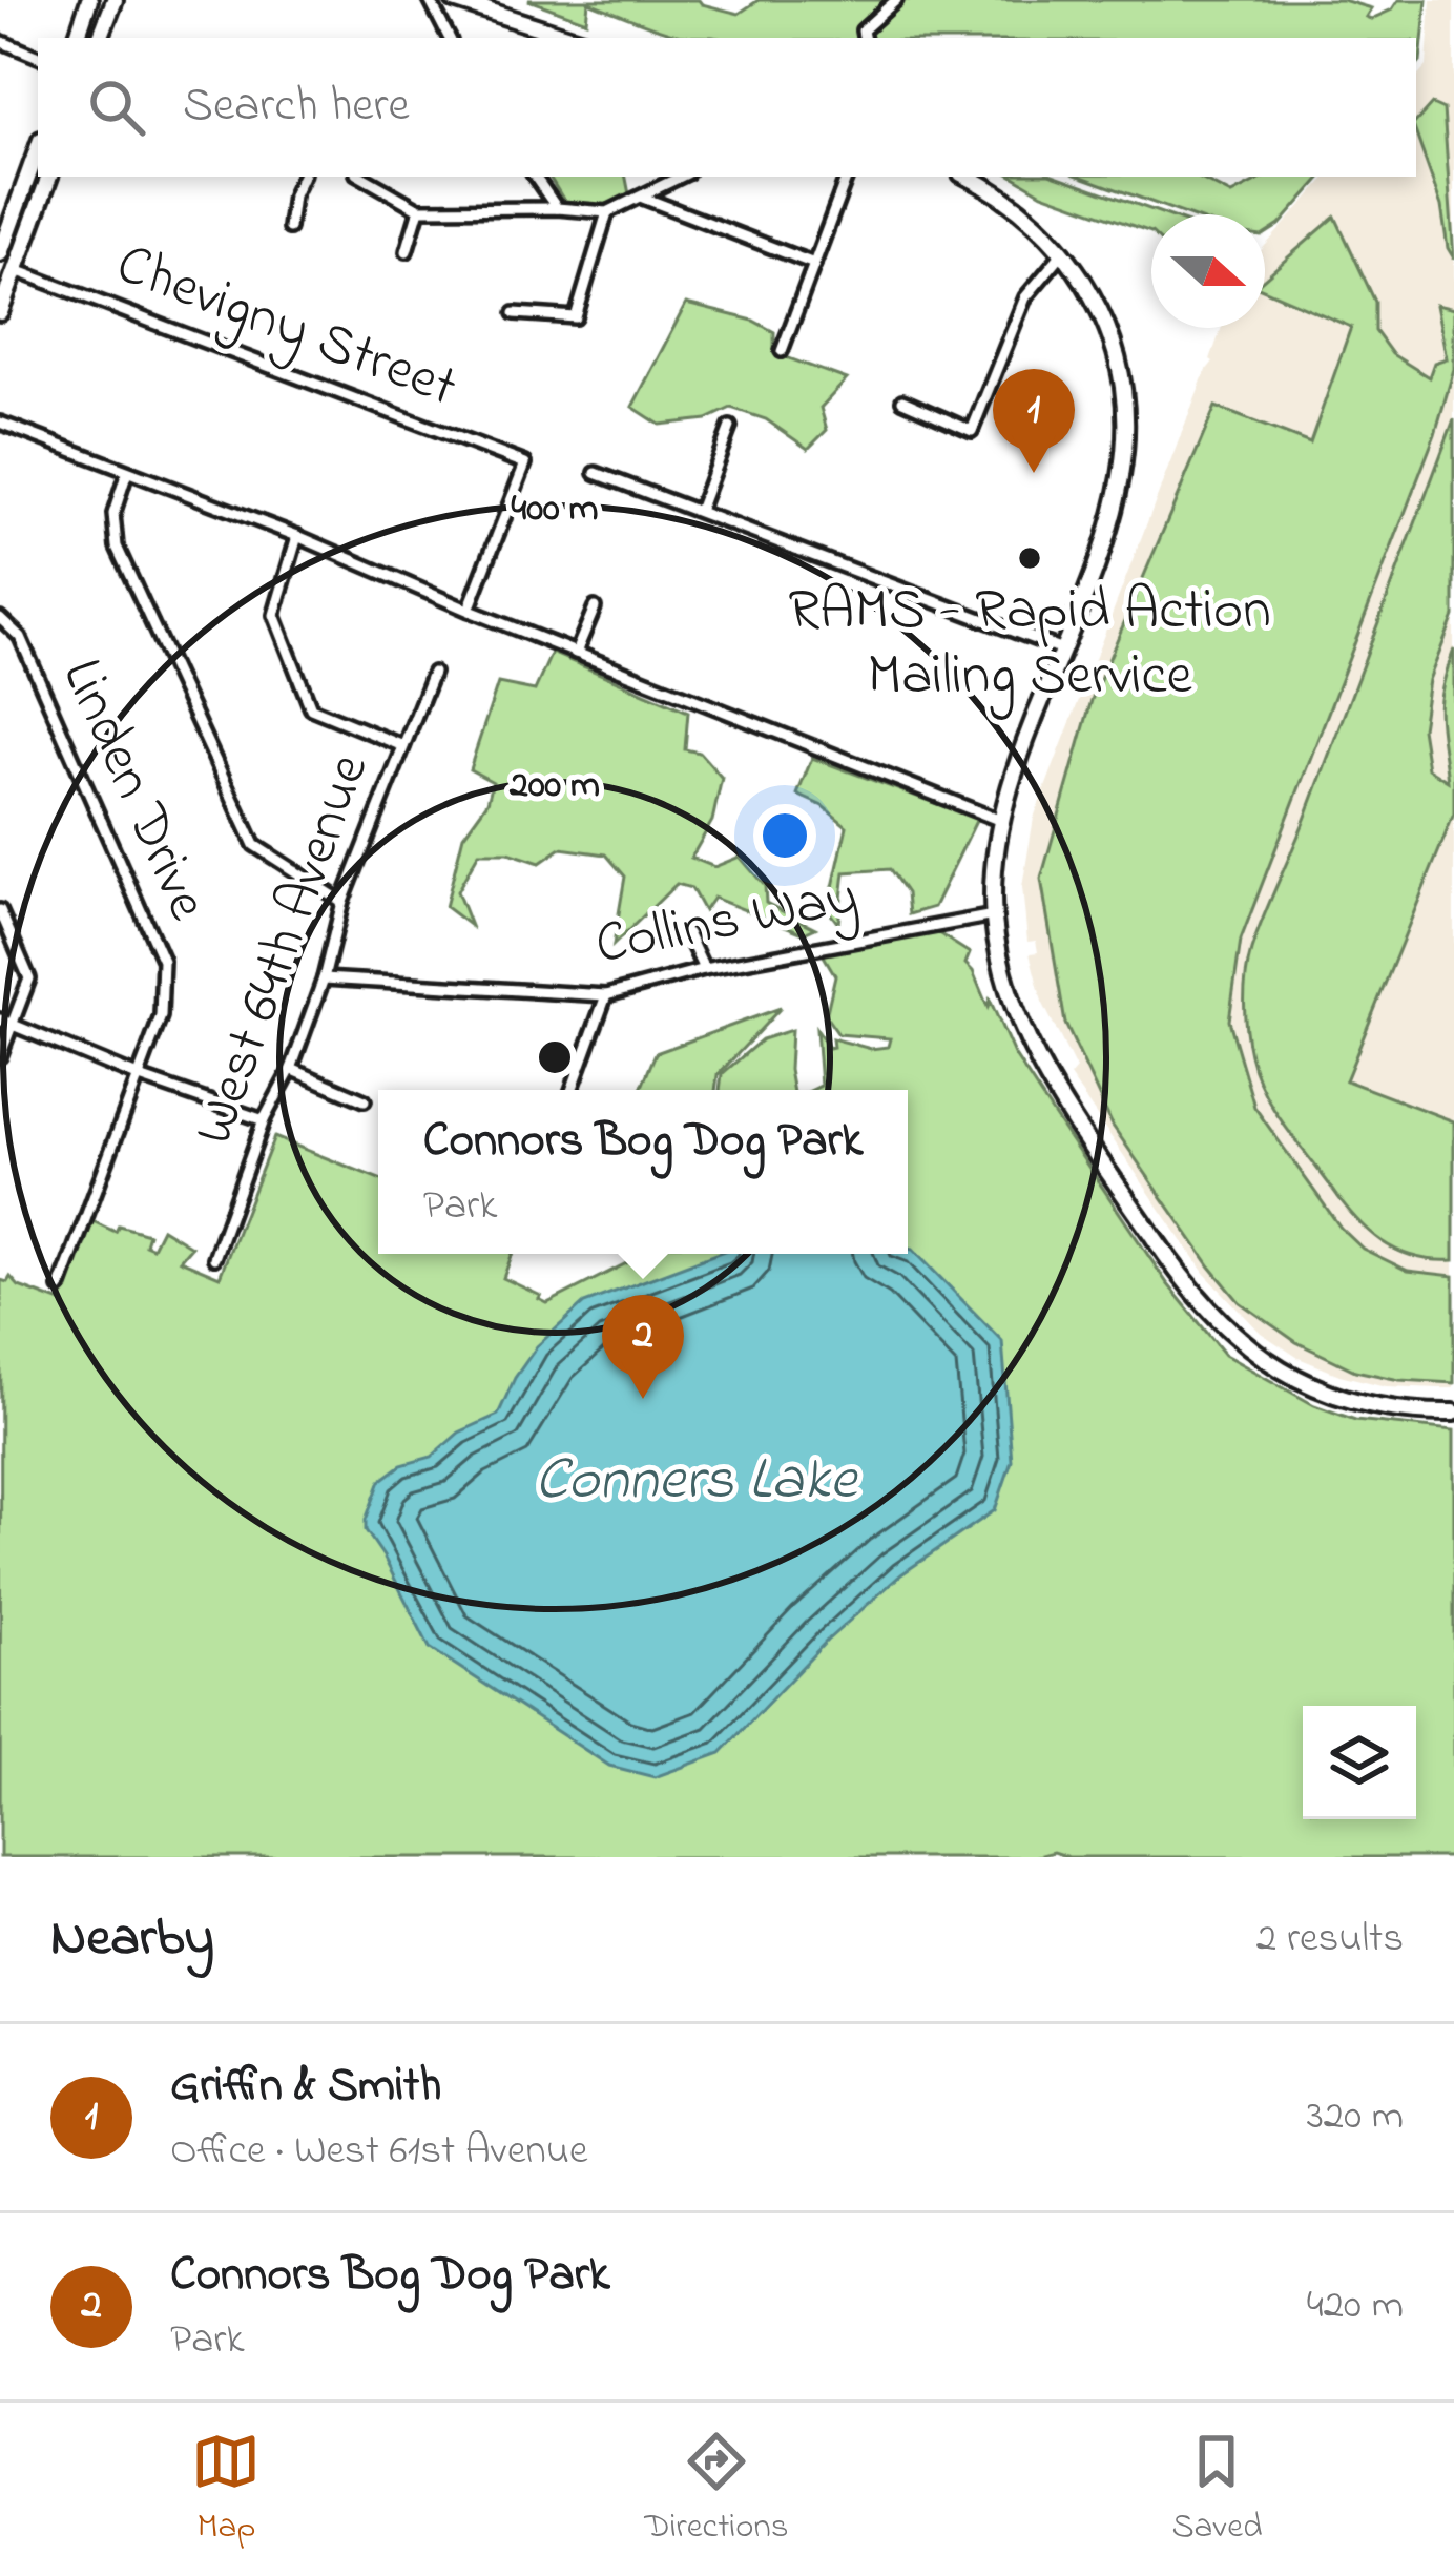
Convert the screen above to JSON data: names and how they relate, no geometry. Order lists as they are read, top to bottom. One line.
{"streets":{"street":["Chevigny Street","Linden Drive","Collins Way","West 64th Avenue"]},"crossings":[["Collins Way","West 64th Avenue"]],"water":["Conners Lake"],"places":["RAMS - Rapid Action Mailing Service"],"north":"right","page":{"search":"Search here","pins":["1","2"],"popup":["Connors Bog Dog Park","Park"],"heading":["Nearby","2 results"],"list":[{"mark":"1","name":"Griffin & Smith","note":"Office · West 61st Avenue","value":"320 m"},{"mark":"2","name":"Connors Bog Dog Park","note":"Park","value":"420 m"}],"nav":["Map","Directions","Saved"]},"rings":["400 m","200 m"]}
